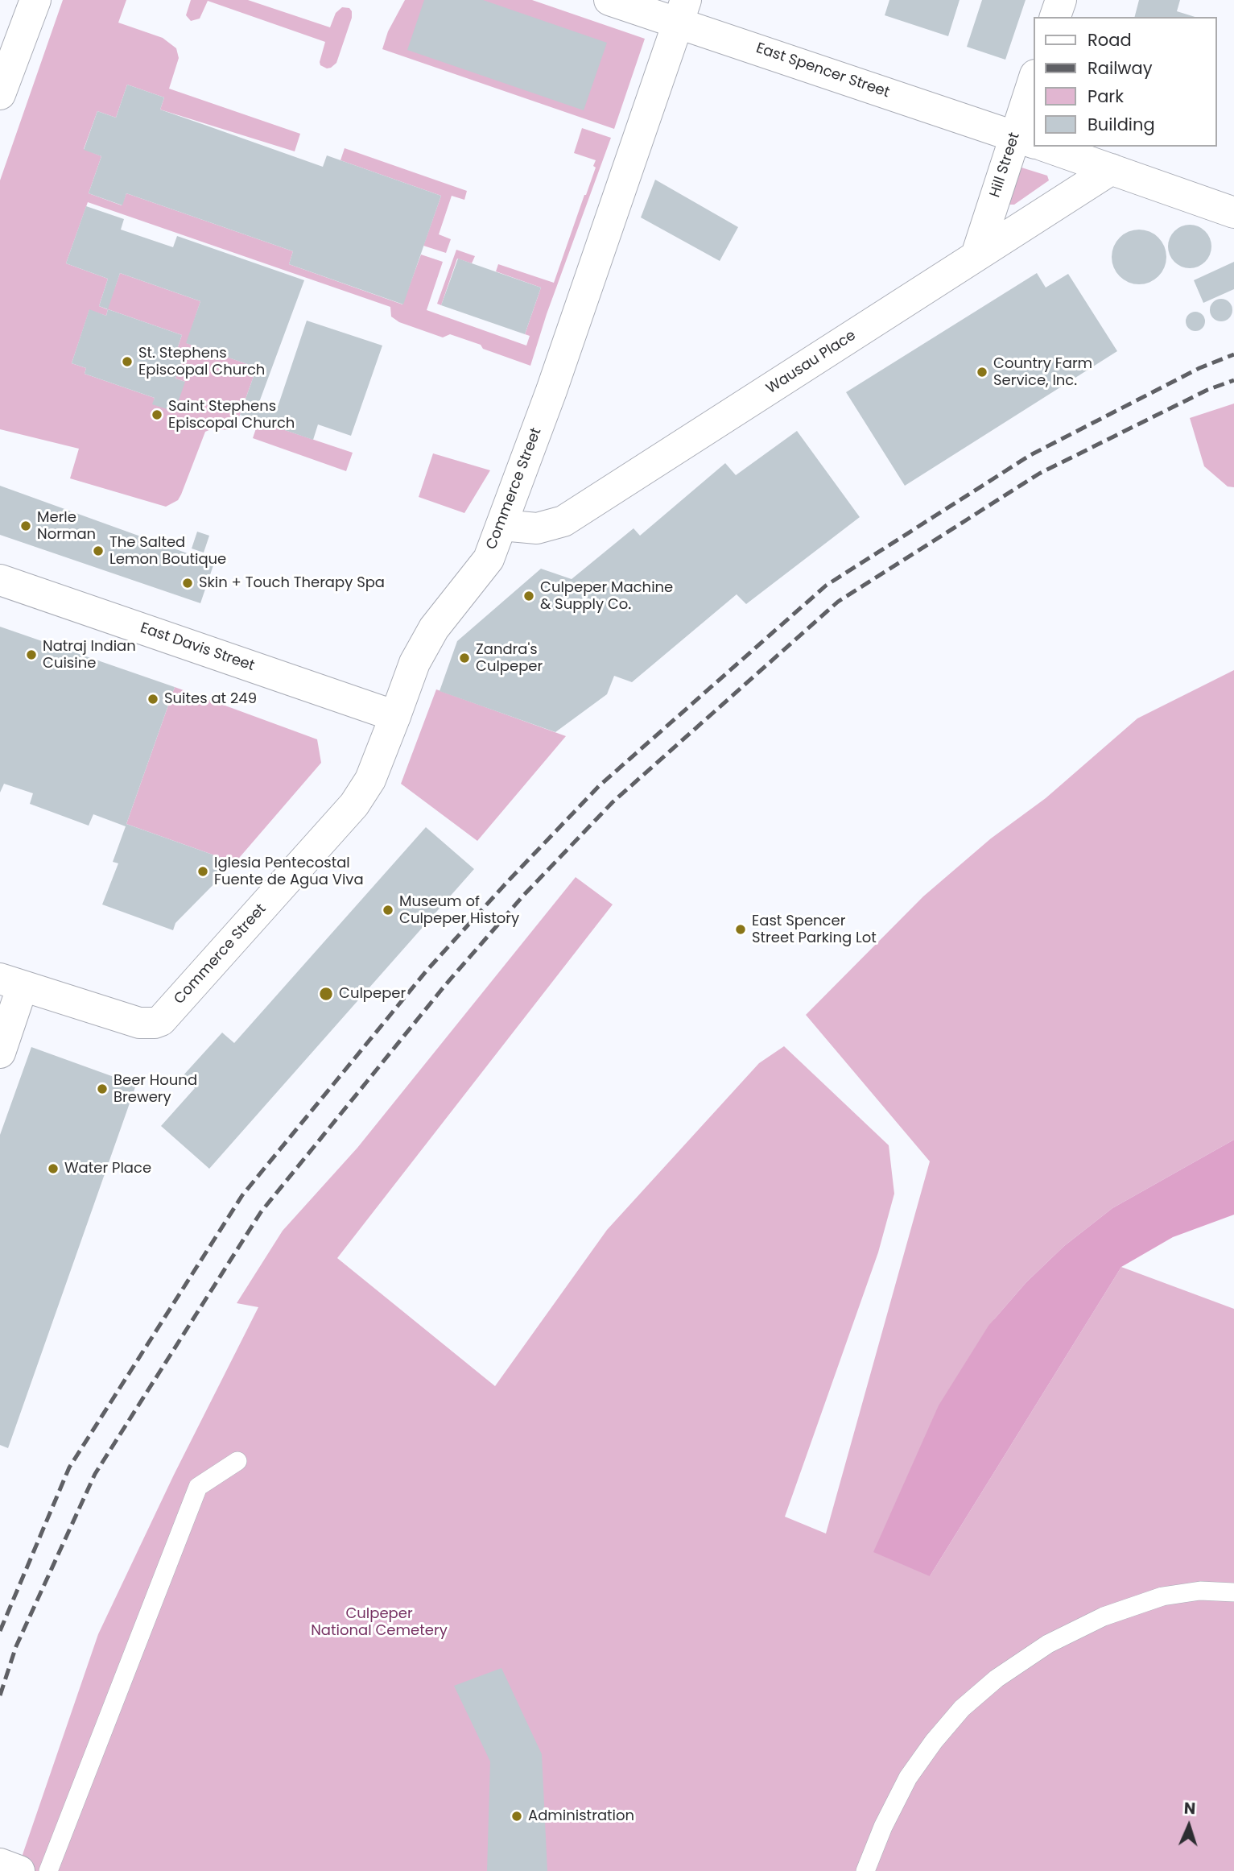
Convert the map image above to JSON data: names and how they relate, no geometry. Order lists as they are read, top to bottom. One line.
{"streets":{"street":["East Spencer Street","Hill Street","Wausau Place","Commerce Street","East Davis Street"]},"crossings":[["East Spencer Street","Hill Street"],["East Spencer Street","Wausau Place"],["East Spencer Street","Commerce Street"],["Hill Street","Wausau Place"],["Wausau Place","Commerce Street"],["Commerce Street","East Davis Street"]],"parks":["Culpeper National Cemetery"],"places":["St. Stephens Episcopal Church","Country Farm Service, Inc.","Saint Stephens Episcopal Church","Merle Norman","The Salted Lemon Boutique","Skin + Touch Therapy Spa","Culpeper Machine & Supply Co.","Natraj Indian Cuisine","Zandra's Culpeper","Suites at 249","Iglesia Pentecostal Fuente de Agua Viva","Museum of Culpeper History","East Spencer Street Parking Lot","Culpeper","Beer Hound Brewery","Water Place","Administration"],"legend":["Road","Railway","Park","Building"],"north":"top"}
